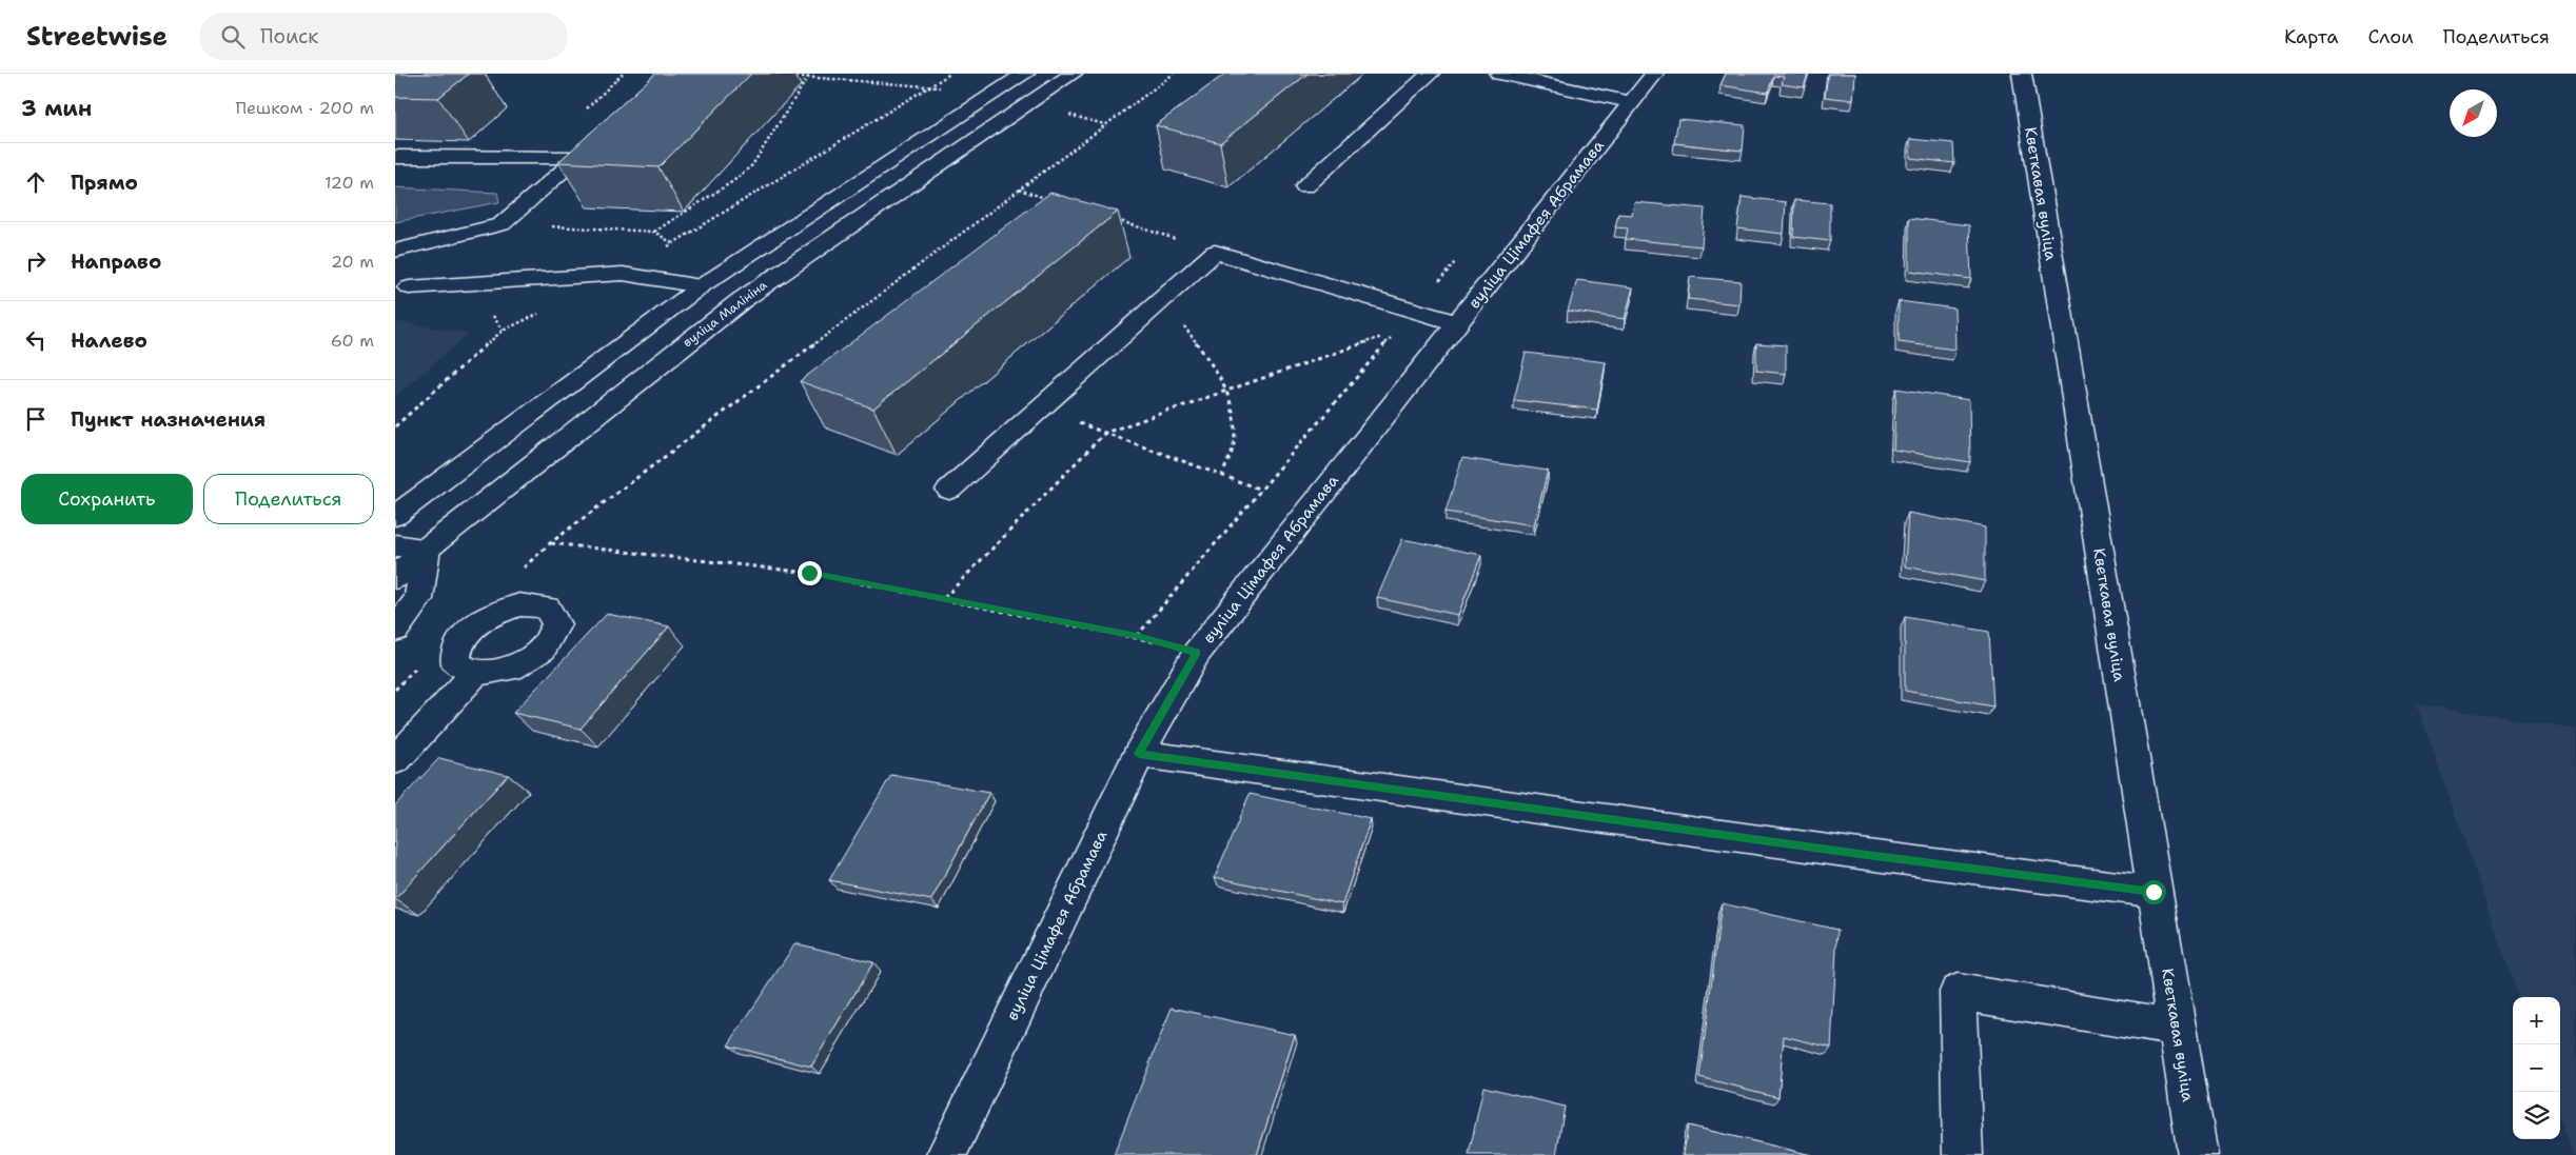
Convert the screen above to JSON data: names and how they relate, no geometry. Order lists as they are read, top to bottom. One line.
{"streets":{"street":["Кветкавая вуліца","вуліца Цімафея Абрамава","вуліца Малініна"]},"north":"bottom left","page":{"header":"Streetwise","search":"Поиск","nav":["Карта","Слои","Поделиться"],"heading":["3 мин","Пешком · 200 m"],"list":[["Прямо","120 m"],["Направо","20 m"],["Налево","60 m"],"Пункт назначения"],"buttons":["Сохранить","Поделиться"],"map_buttons":["+","−"]}}
